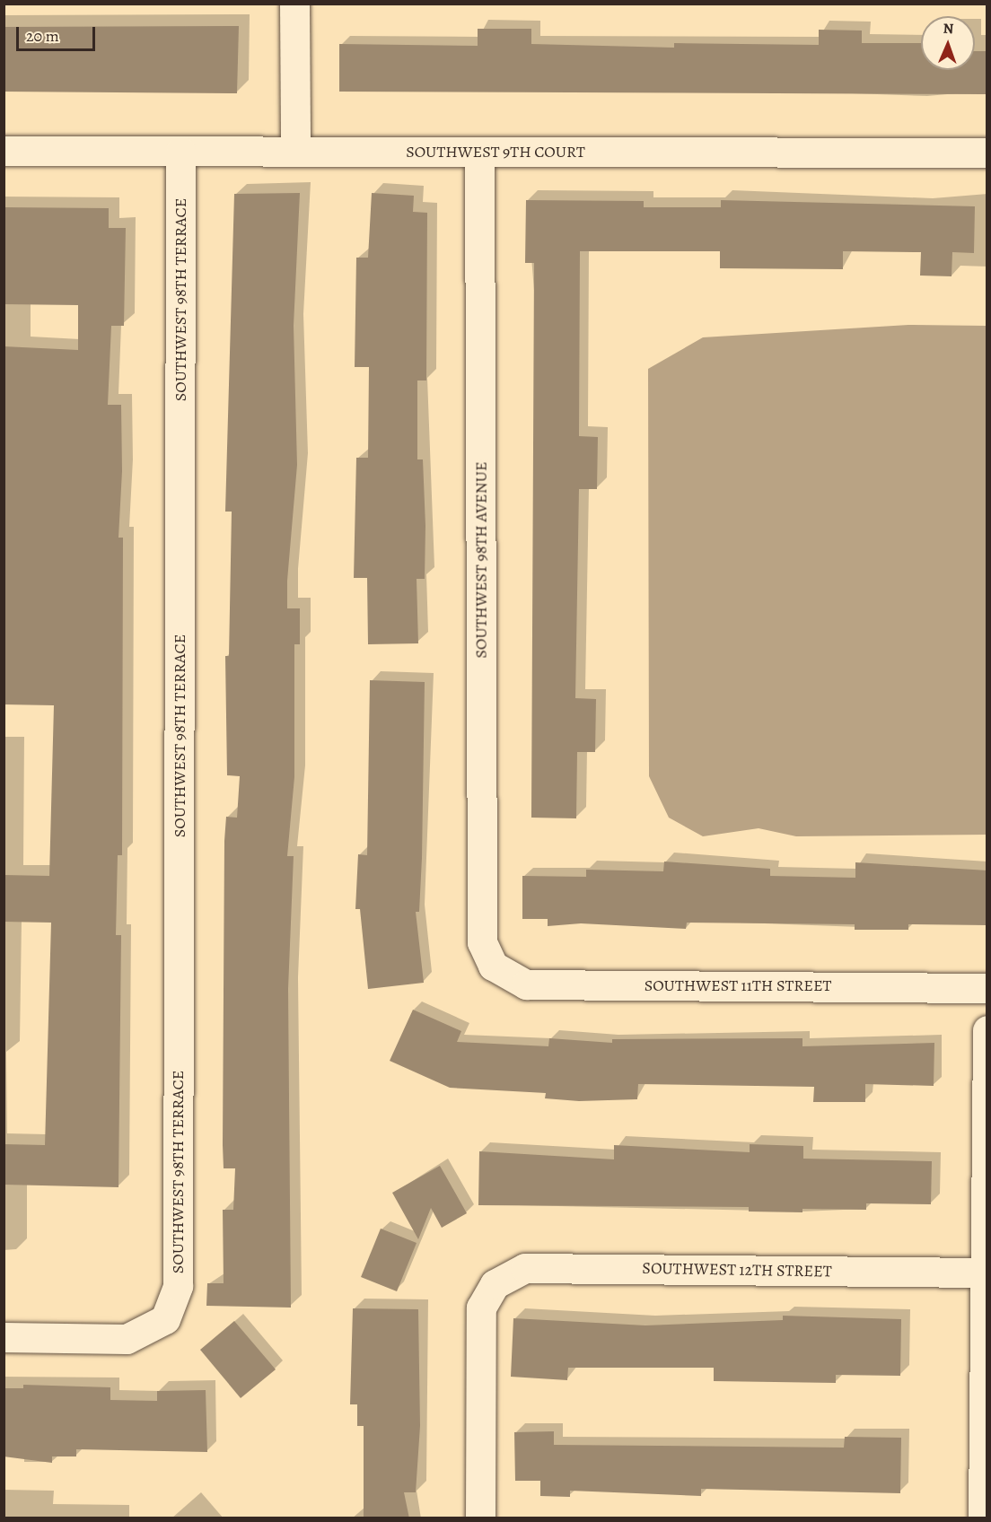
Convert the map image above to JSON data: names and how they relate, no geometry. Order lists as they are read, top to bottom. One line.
{"streets":{"street":["SOUTHWEST 9TH COURT","SOUTHWEST 98TH TERRACE","SOUTHWEST 98TH AVENUE","SOUTHWEST 11TH STREET","SOUTHWEST 12TH STREET"]},"crossings":[["SOUTHWEST 9TH COURT","SOUTHWEST 98TH TERRACE"],["SOUTHWEST 9TH COURT","SOUTHWEST 98TH AVENUE"],["SOUTHWEST 98TH AVENUE","SOUTHWEST 11TH STREET"]],"scale_bar":"20 m","north":"top"}
